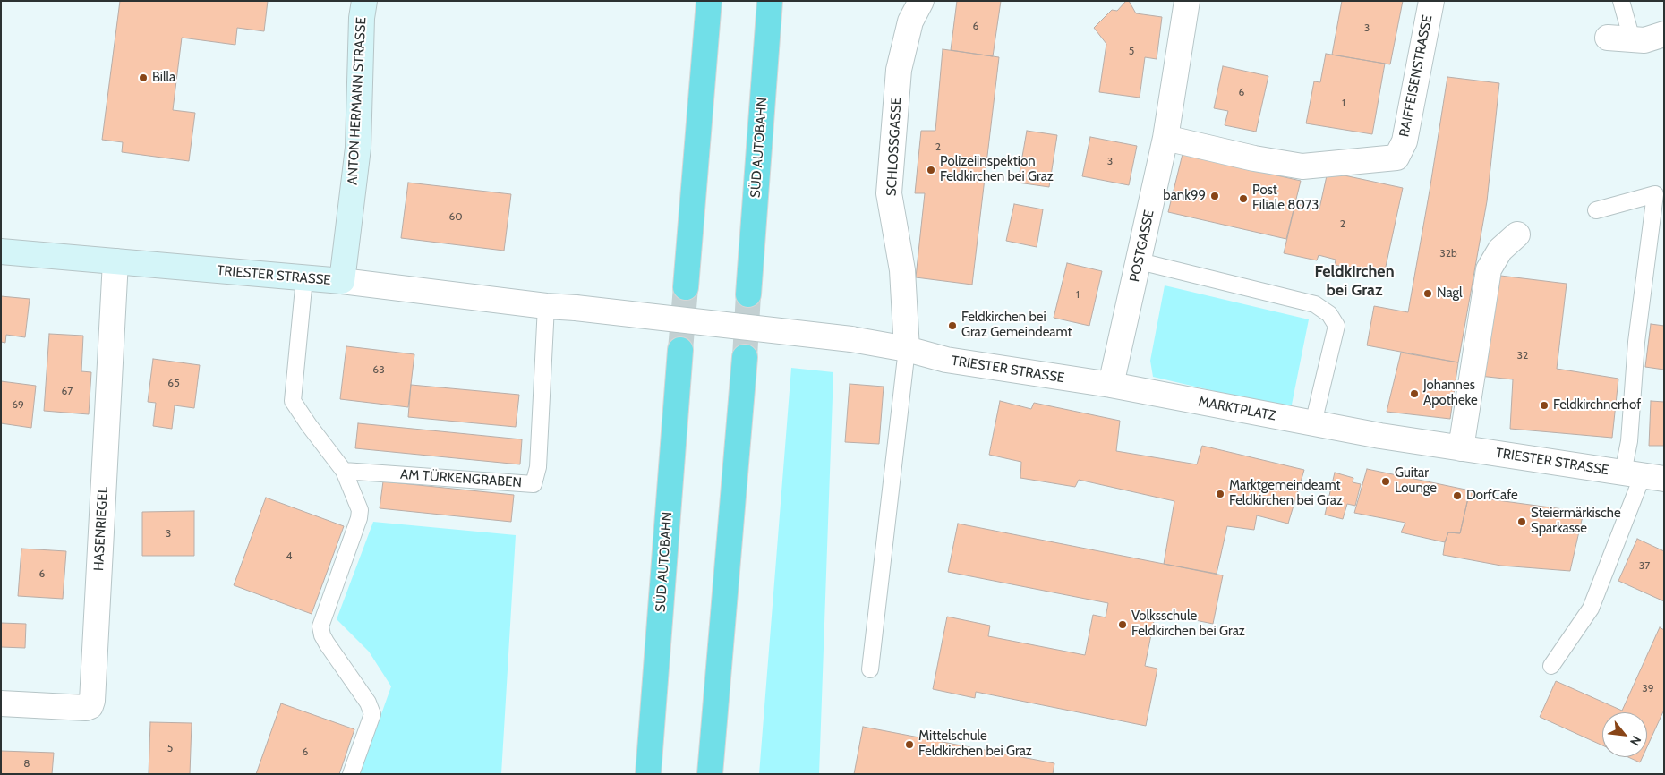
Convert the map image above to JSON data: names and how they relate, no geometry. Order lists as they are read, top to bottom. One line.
{"streets":{"highway":["SÜD AUTOBAHN"],"main road":["ANTON HERMANN STRASSE","TRIESTER STRASSE"],"street":["RAIFFEISENSTRASSE","SCHLOSSGASSE","POSTGASSE","MARKTPLATZ","HASENRIEGEL"],"lane":["AM TÜRKENGRABEN"]},"crossings":[["RAIFFEISENSTRASSE","POSTGASSE"],["ANTON HERMANN STRASSE","TRIESTER STRASSE"],["SCHLOSSGASSE","TRIESTER STRASSE"],["POSTGASSE","TRIESTER STRASSE"],["POSTGASSE","MARKTPLATZ"],["TRIESTER STRASSE","MARKTPLATZ"],["TRIESTER STRASSE","AM TÜRKENGRABEN"],["TRIESTER STRASSE","HASENRIEGEL"]],"districts":["Feldkirchen bei Graz"],"places":["Billa","Polizeiinspektion Feldkirchen bei Graz","bank99","Post Filiale 8073","Nagl","Feldkirchen bei Graz Gemeindeamt","Johannes Apotheke","Feldkirchnerhof","Guitar Lounge","Marktgemeindeamt Feldkirchen bei Graz","DorfCafe","Steiermärkische Sparkasse","Volksschule Feldkirchen bei Graz","Mittelschule Feldkirchen bei Graz"],"house_numbers":["6","3","5","6","1","2","3","60","2","32b","1","32","63","65","67","69","3","4","37","6","39","5","6","8"],"north":"bottom right"}
